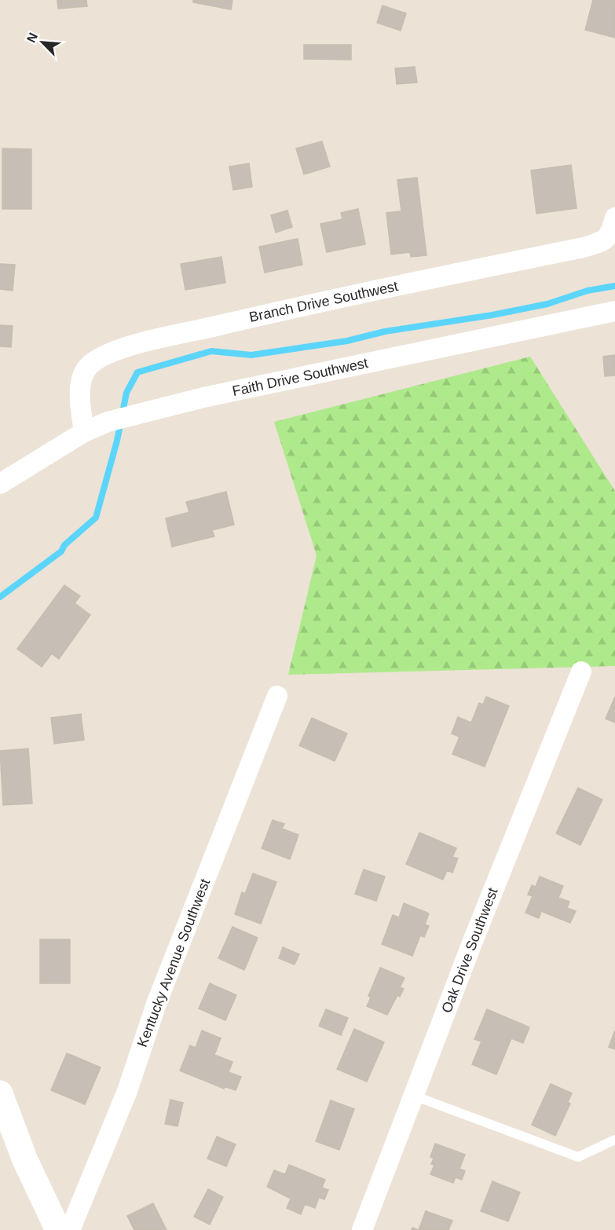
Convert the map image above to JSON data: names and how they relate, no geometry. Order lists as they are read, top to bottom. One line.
{"streets":{"street":["Branch Drive Southwest","Faith Drive Southwest","Oak Drive Southwest","Kentucky Avenue Southwest"]},"crossings":[["Branch Drive Southwest","Faith Drive Southwest"]],"north":"top left"}
